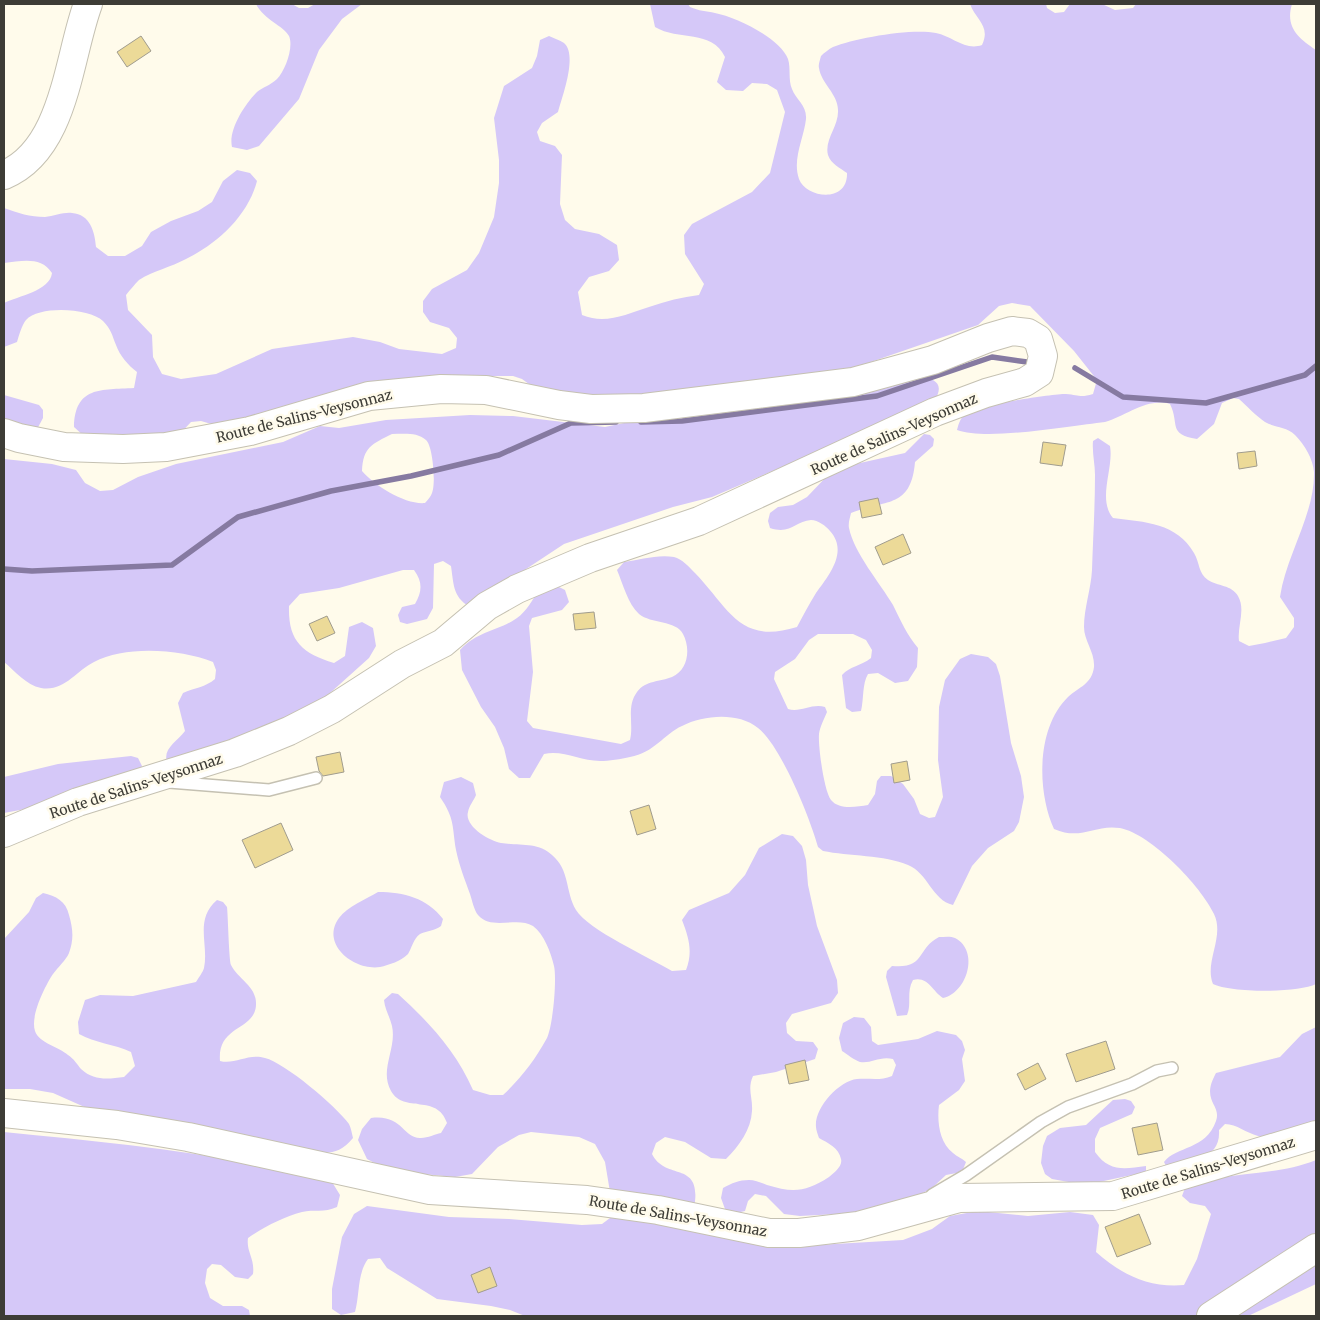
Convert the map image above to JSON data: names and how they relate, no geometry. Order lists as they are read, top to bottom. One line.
{"streets":{"street":["Route de Salins-Veysonnaz"]}}
